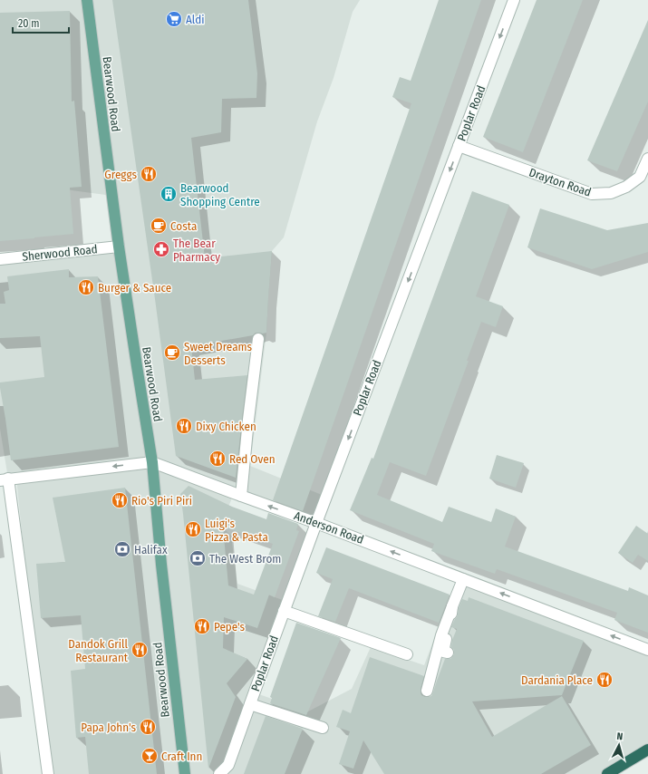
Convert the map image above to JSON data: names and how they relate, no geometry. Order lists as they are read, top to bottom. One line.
{"streets":{"main road":["Bearwood Road"],"street":["Poplar Road","Drayton Road","Sherwood Road","Anderson Road"]},"crossings":[["Bearwood Road","Sherwood Road"],["Bearwood Road","Anderson Road"],["Poplar Road","Drayton Road"],["Poplar Road","Anderson Road"]],"one_way":["Poplar Road","Anderson Road"],"places":{"supermarket":["Aldi"],"restaurant":["Greggs","Burger & Sauce","Dixy Chicken","Red Oven","Rio's Piri Piri","Luigi's Pizza & Pasta","Pepe's","Dandok Grill Restaurant","Dardania Place","Papa John's"],"building":["Bearwood Shopping Centre"],"cafe":["Costa","Sweet Dreams Desserts"],"pharmacy":["The Bear Pharmacy"],"bank":["Halifax","The West Brom"],"bar":["Craft Inn"]},"scale_bar":"20 m","north":"top"}
